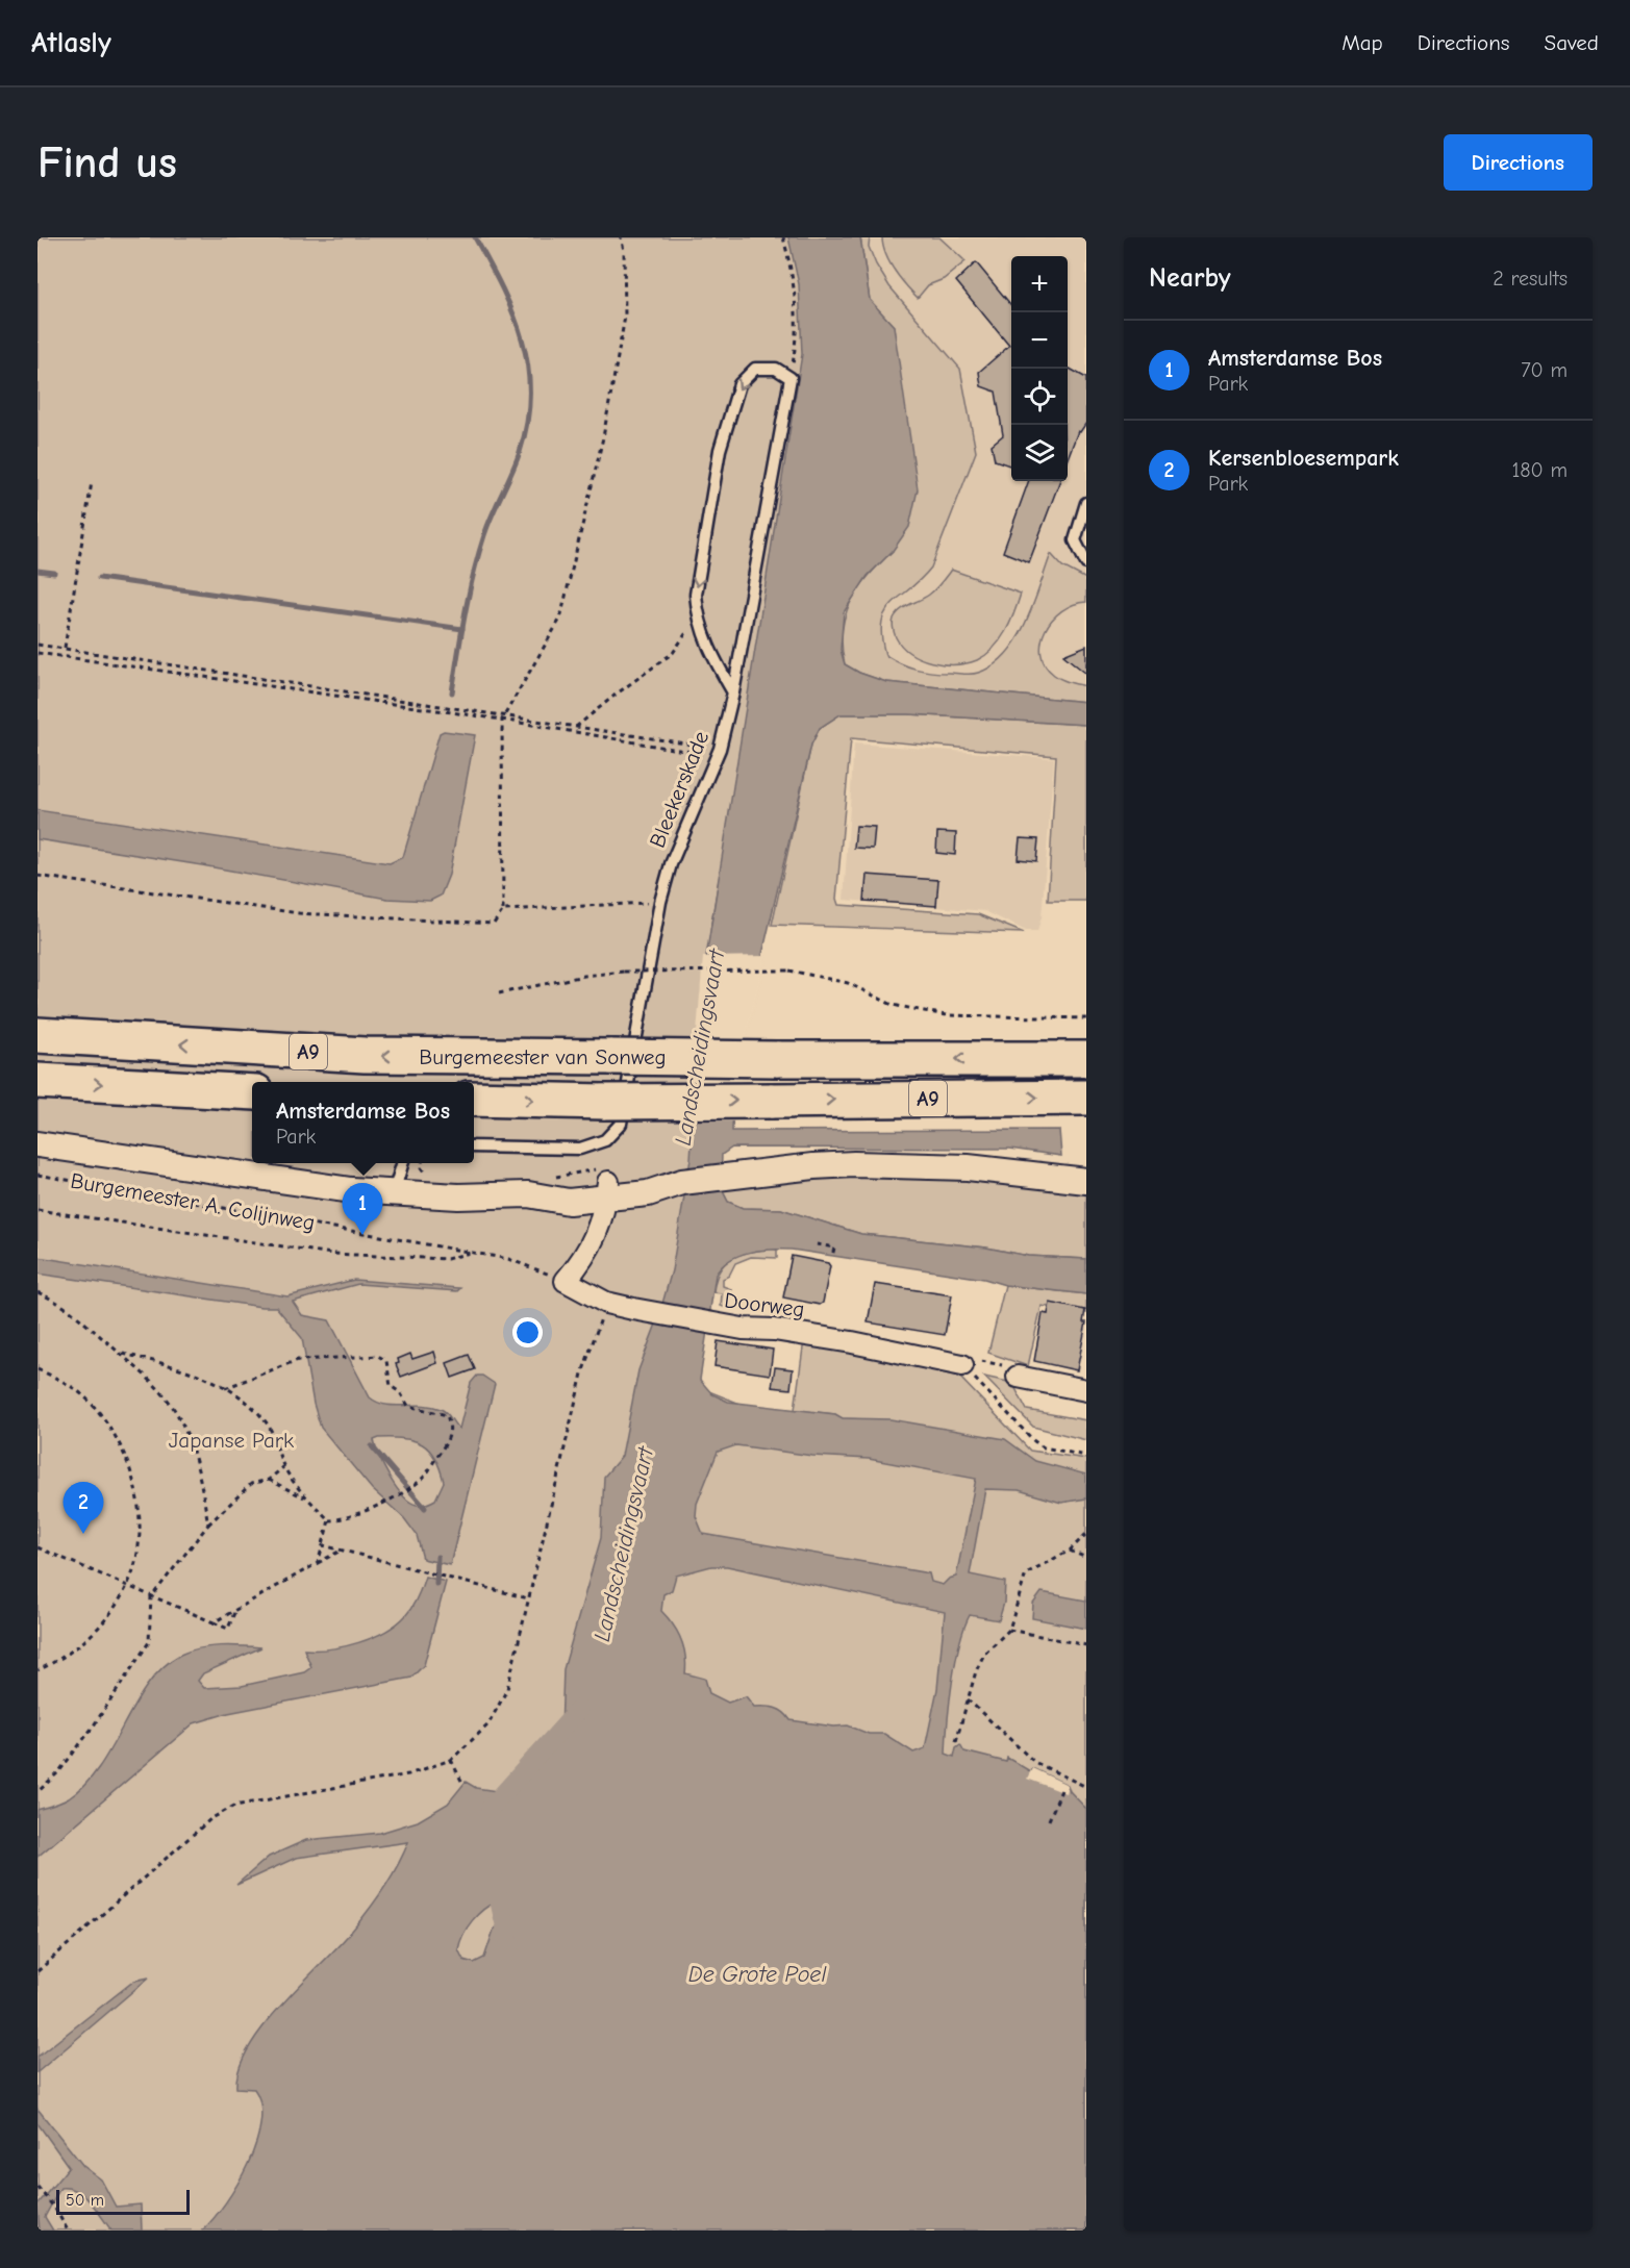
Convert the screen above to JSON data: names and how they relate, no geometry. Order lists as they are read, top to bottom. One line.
{"streets":{"highway":["A9","Burgemeester van Sonweg"],"street":["Burgemeester A. Colijnweg","Doorweg"],"lane":["Bleekerskade"]},"crossings":[["Burgemeester A. Colijnweg","Doorweg"]],"water":["Landscheidingsvaart","De Grote Poel"],"parks":["Japanse Park"],"scale_bar":"50 m","page":{"header":"Atlasly","nav":["Map","Directions","Saved"],"buttons":"Directions","title":"Find us","heading":["Nearby","2 results"],"map_buttons":["+","−"],"list":[{"mark":"1","name":"Amsterdamse Bos","note":"Park","value":"70 m"},{"mark":"2","name":"Kersenbloesempark","note":"Park","value":"180 m"}],"popup":["Amsterdamse Bos","Park"],"pins":["1","2"],"scale":"50 m"}}
